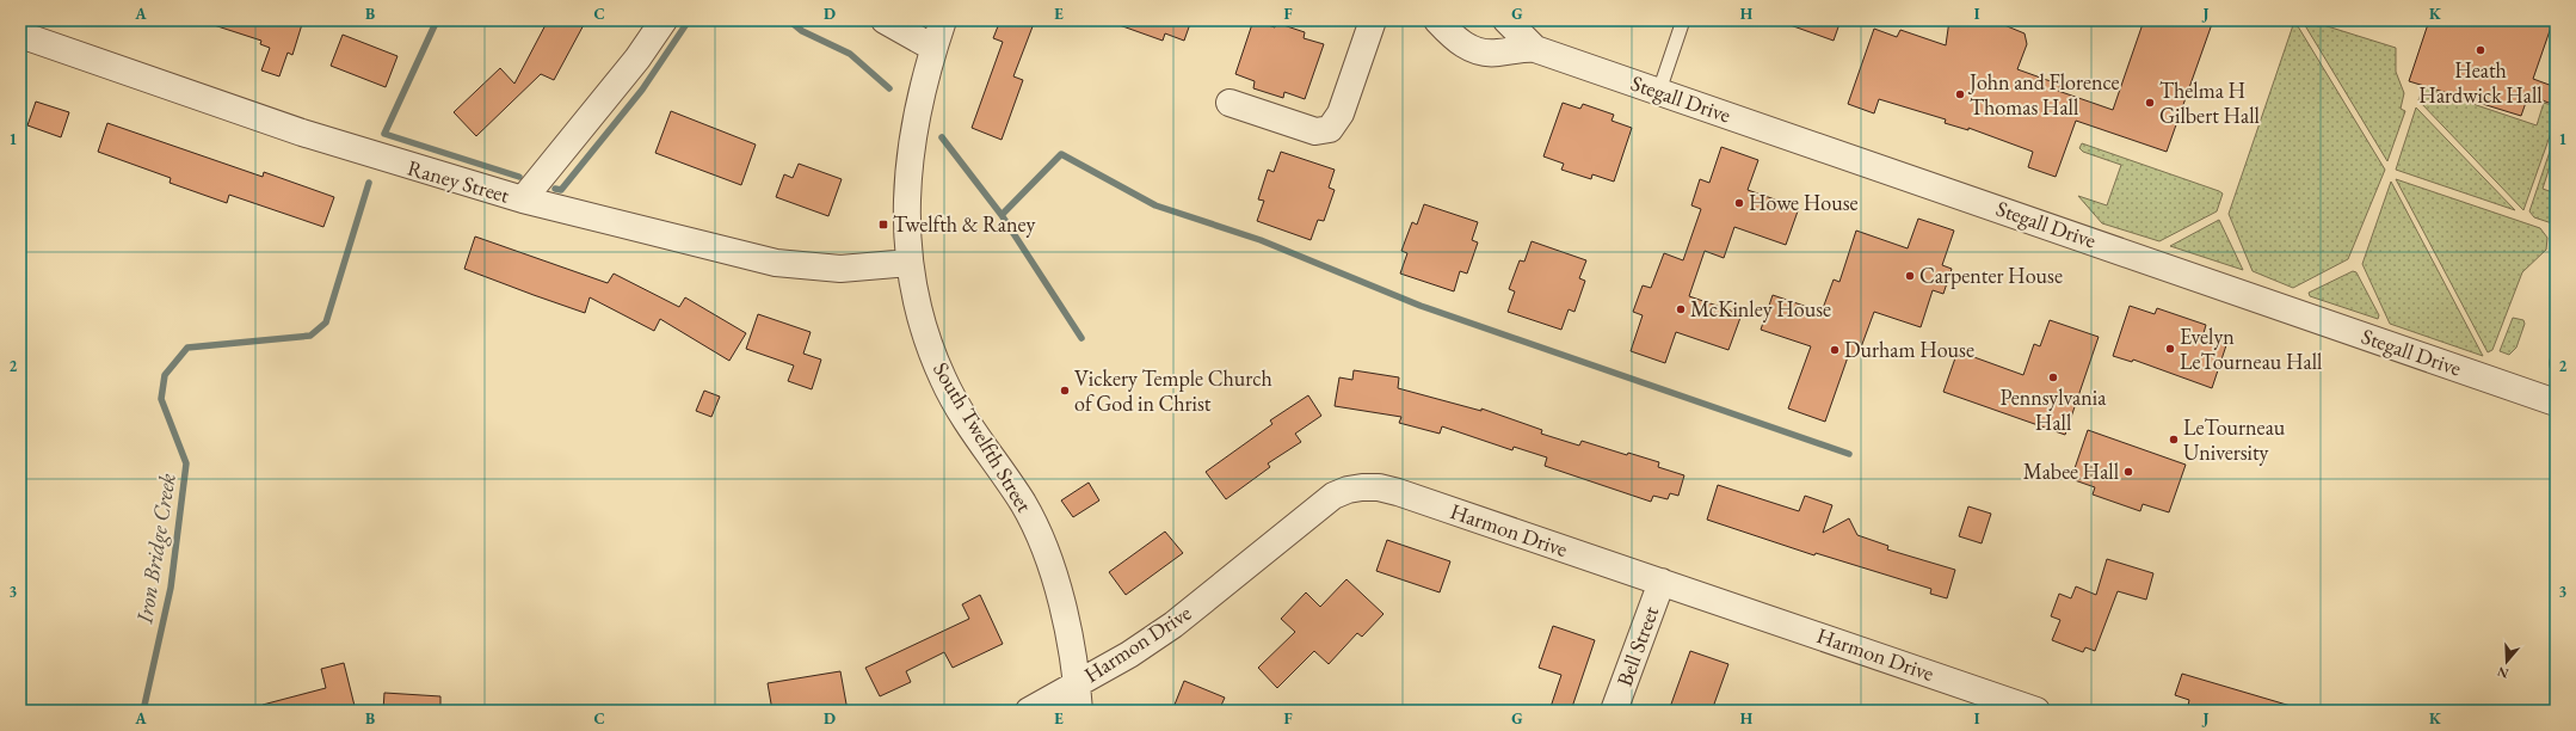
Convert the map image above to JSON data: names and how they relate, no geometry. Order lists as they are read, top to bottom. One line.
{"streets":{"street":["Stegall Drive","Raney Street","South Twelfth Street","Harmon Drive","Bell Street"]},"crossings":[["Raney Street","South Twelfth Street"],["South Twelfth Street","Harmon Drive"],["Harmon Drive","Bell Street"]],"water":["Iron Bridge Creek"],"places":{"other":["Heath Hardwick Hall","John and Florence Thomas Hall","Thelma H Gilbert Hall","Howe House","Carpenter House","McKinley House","Evelyn LeTourneau Hall","Durham House","Pennsylvania Hall","Vickery Temple Church of God in Christ","LeTourneau University","Mabee Hall"],"transit":["Twelfth & Raney"]},"north":"bottom","grid":{"columns":["A","B","C","D","E","F","G","H","I","J","K"],"rows":["1","2","3"]}}
